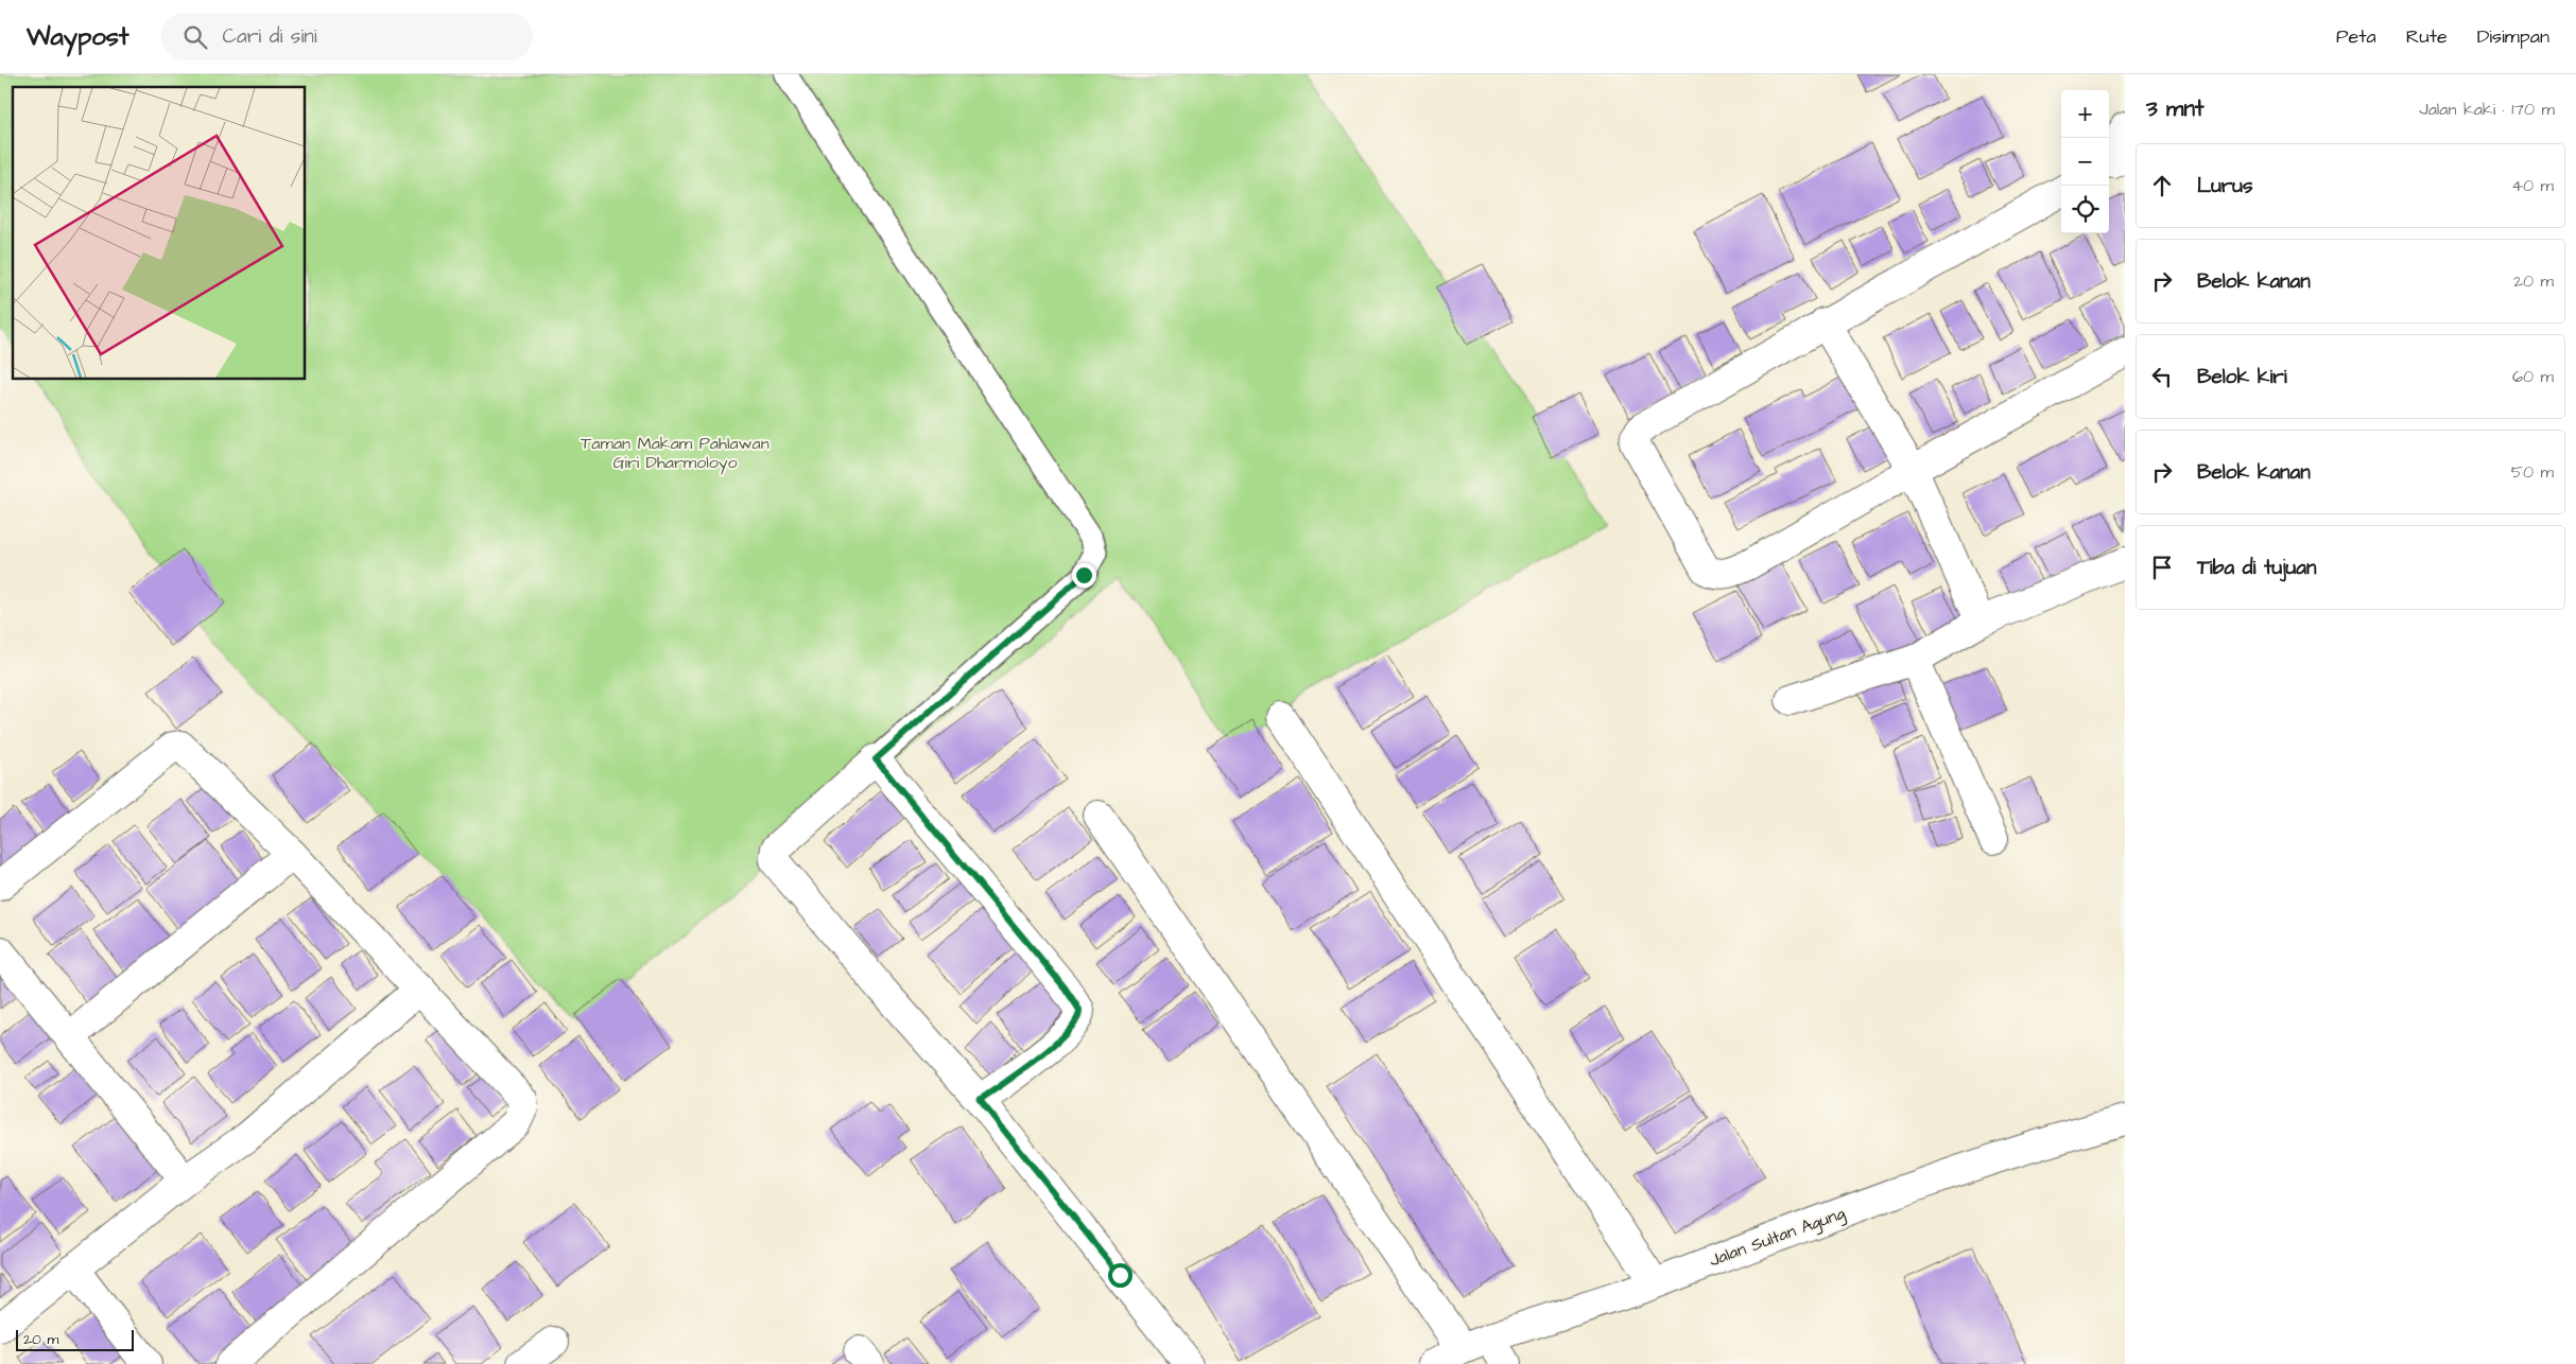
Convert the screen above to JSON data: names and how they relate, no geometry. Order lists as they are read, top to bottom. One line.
{"streets":{"street":["Jalan Sultan Agung"]},"parks":["Taman Makam Pahlawan Giri Dharmoloyo"],"scale_bar":"20 m","page":{"header":"Waypost","search":"Cari di sini","nav":["Peta","Rute","Disimpan"],"heading":["3 mnt","Jalan kaki · 170 m"],"map_buttons":["+","−"],"list":[["Lurus","40 m"],["Belok kanan","20 m"],["Belok kiri","60 m"],["Belok kanan","50 m"],"Tiba di tujuan"],"scale":"20 m"}}
